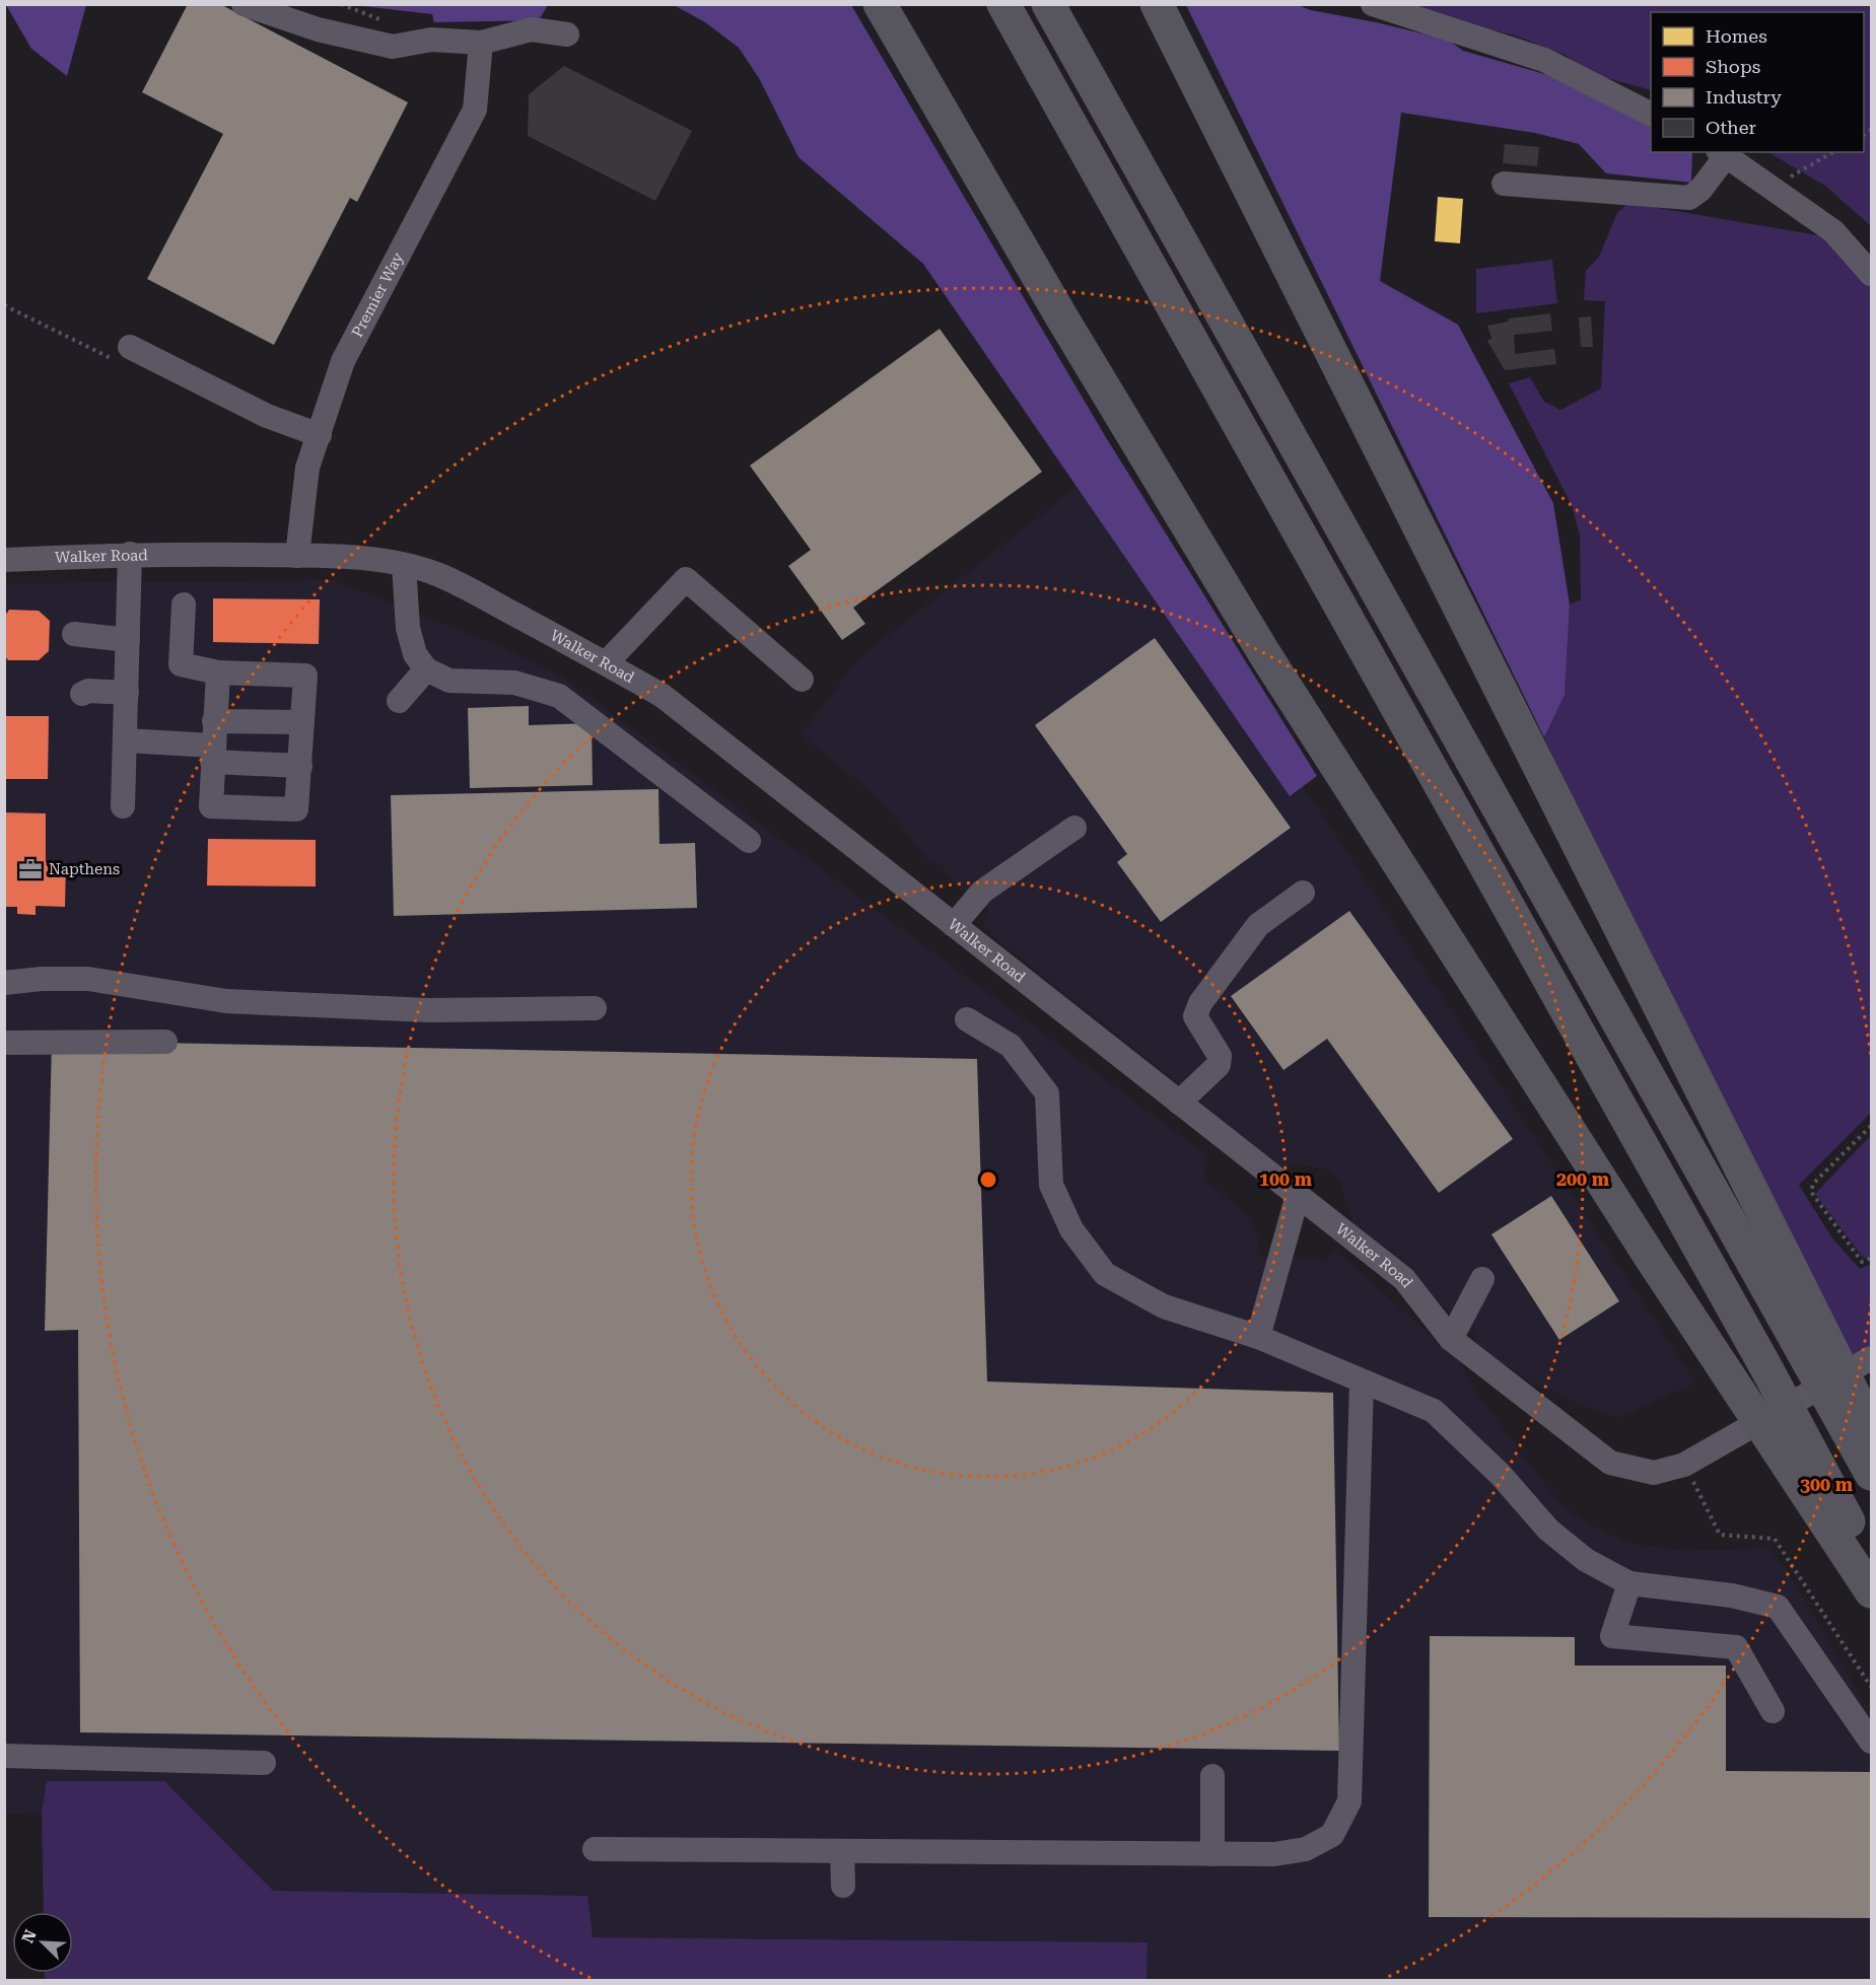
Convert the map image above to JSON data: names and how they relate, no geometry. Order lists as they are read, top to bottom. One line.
{"streets":{"street":["Premier Way","Walker Road"]},"crossings":[["Premier Way","Walker Road"]],"places":{"office":["Napthens"]},"legend":["Homes","Shops","Industry","Other"],"north":"top left","rings":["100 m","200 m","300 m"]}
